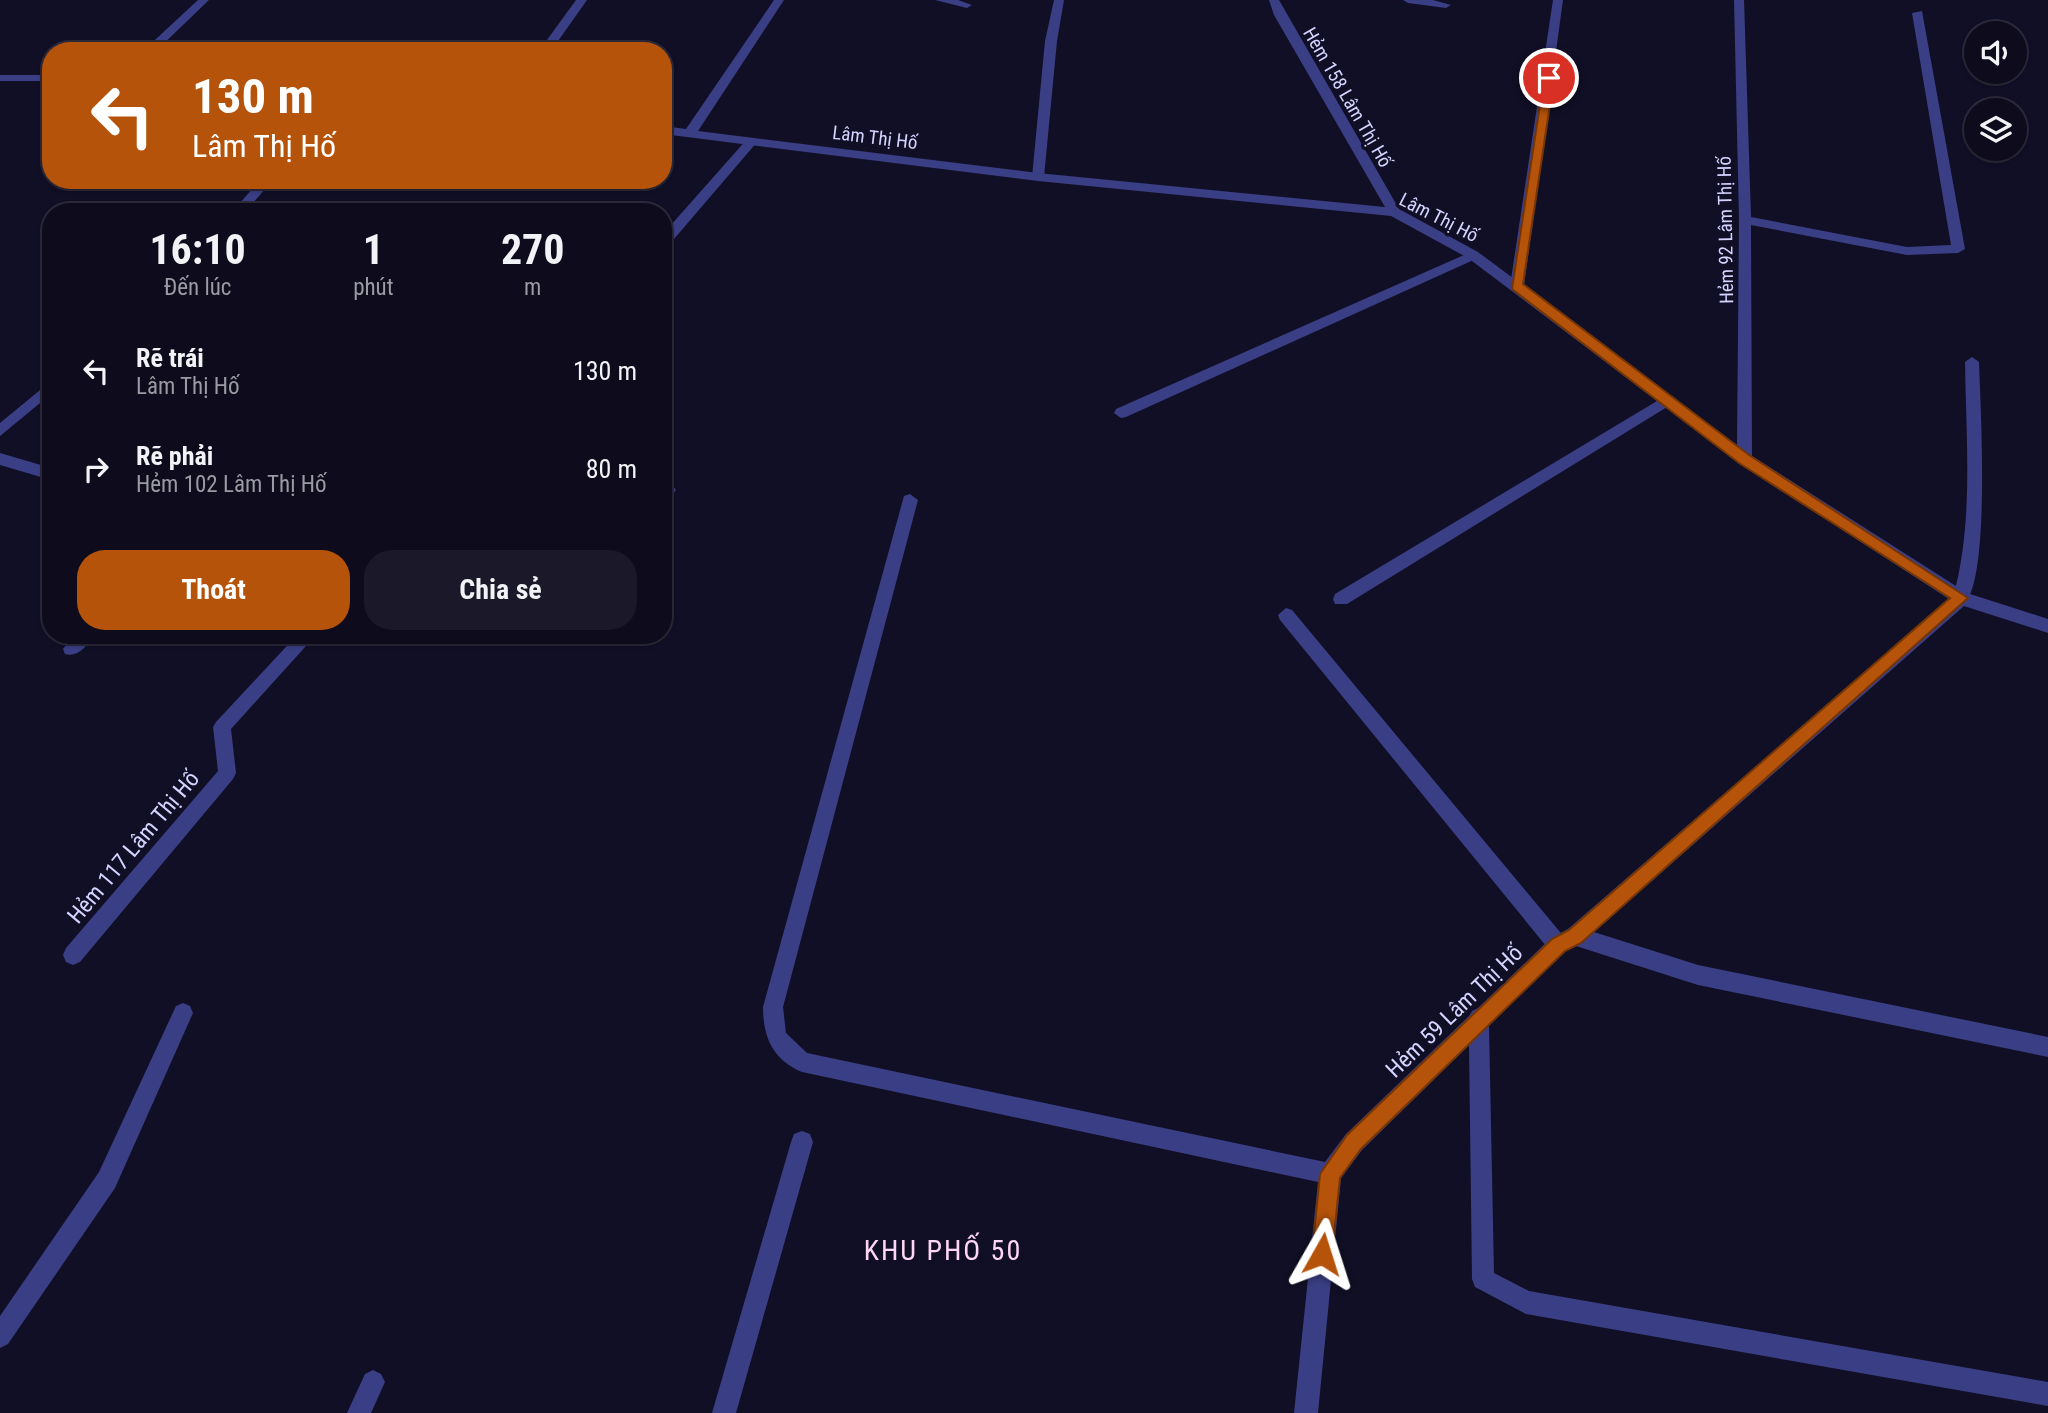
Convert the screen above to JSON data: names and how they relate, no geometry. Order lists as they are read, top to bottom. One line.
{"streets":{"street":["Hẻm 158 Lâm Thị Hố","Lâm Thị Hố","Hẻm 92 Lâm Thị Hố","Hẻm 117 Lâm Thị Hố","Hẻm 59 Lâm Thị Hố"]},"crossings":[["Hẻm 158 Lâm Thị Hố","Lâm Thị Hố"],["Lâm Thị Hố","Hẻm 92 Lâm Thị Hố"],["Lâm Thị Hố","Hẻm 59 Lâm Thị Hố"]],"districts":["KHU PHỐ 50"],"page":{"turn":["130 m","Lâm Thị Hố"],"eta":["16:10","Đến lúc","1","phút","270","m"],"list":[{"name":"Rẽ trái","note":"Lâm Thị Hố","value":"130 m"},{"name":"Rẽ phải","note":"Hẻm 102 Lâm Thị Hố","value":"80 m"}],"buttons":["Thoát","Chia sẻ"]}}
